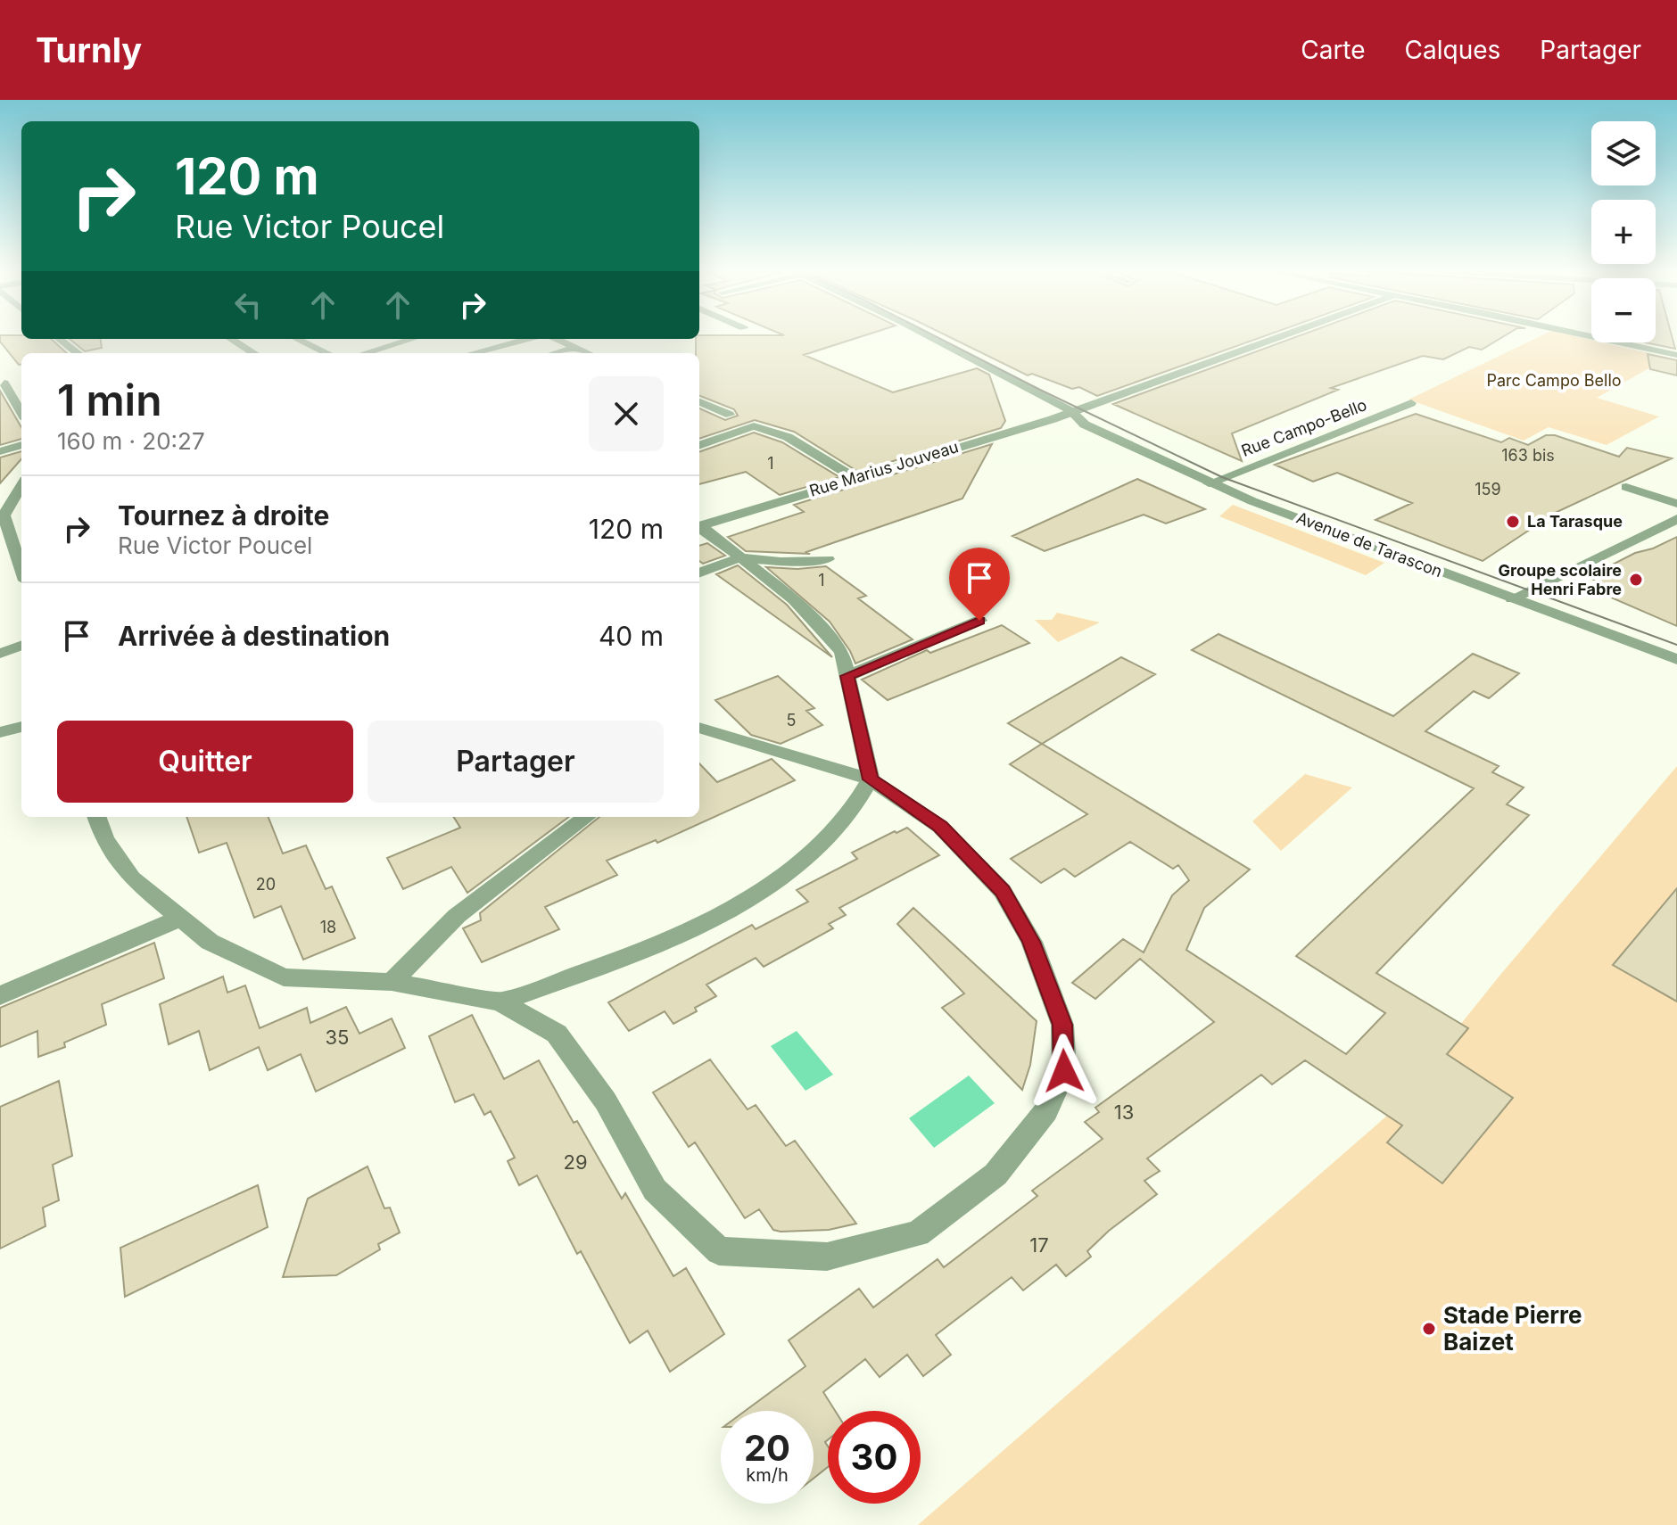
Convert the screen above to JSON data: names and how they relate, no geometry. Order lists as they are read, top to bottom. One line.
{"streets":{"street":["Rue Campo-Bello","Rue Marius Jouveau","Avenue de Tarascon"]},"crossings":[["Rue Campo-Bello","Avenue de Tarascon"],["Rue Marius Jouveau","Avenue de Tarascon"]],"parks":["Parc Campo Bello"],"places":["La Tarasque","Groupe scolaire Henri Fabre","Stade Pierre Baizet"],"house_numbers":["163 bis","1","159","1","5","20","18","35","13","29","17"],"page":{"header":"Turnly","nav":["Carte","Calques","Partager"],"map_buttons":["+","−"],"turn":["120 m","Rue Victor Poucel"],"heading":["1 min","160 m · 20:27"],"list":[{"name":"Tournez à droite","note":"Rue Victor Poucel","value":"120 m"},{"name":"Arrivée à destination","value":"40 m"}],"buttons":["Quitter","Partager"],"speed":"20 km/h","limit":"30"}}
